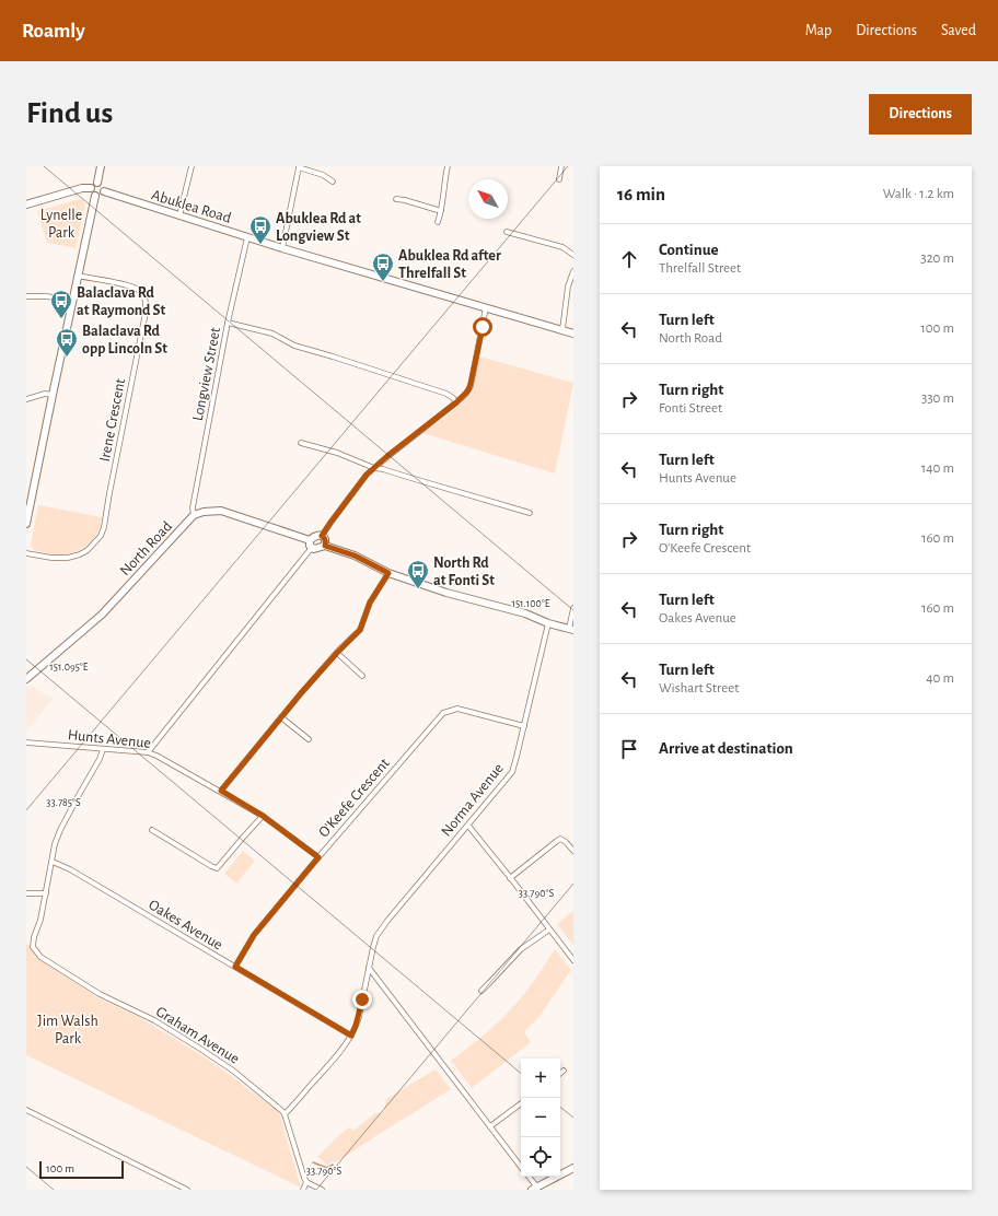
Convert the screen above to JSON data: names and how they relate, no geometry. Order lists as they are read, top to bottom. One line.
{"streets":{"street":["Abuklea Road","Longview Street","Irene Crescent","North Road","Hunts Avenue","O'Keefe Crescent","Norma Avenue","Oakes Avenue","Graham Avenue"]},"crossings":[["Abuklea Road","Longview Street"],["Longview Street","North Road"],["Hunts Avenue","O'Keefe Crescent"],["O'Keefe Crescent","Norma Avenue"],["O'Keefe Crescent","Oakes Avenue"],["Norma Avenue","Oakes Avenue"],["Norma Avenue","Graham Avenue"]],"parks":["Lynelle Park","Jim Walsh Park"],"places":{"bus stop":["Abuklea Rd at Longview St","Abuklea Rd after Threlfall St","Balaclava Rd at Raymond St","Balaclava Rd opp Lincoln St","North Rd at Fonti St"]},"scale_bar":"100 m","north":"top left","page":{"header":"Roamly","nav":["Map","Directions","Saved"],"buttons":"Directions","title":"Find us","heading":["16 min","Walk · 1.2 km"],"list":[["Continue","Threlfall Street","320 m"],["Turn left","North Road","100 m"],["Turn right","Fonti Street","330 m"],["Turn left","Hunts Avenue","140 m"],["Turn right","O'Keefe Crescent","160 m"],["Turn left","Oakes Avenue","160 m"],["Turn left","Wishart Street","40 m"],"Arrive at destination"],"map_buttons":["+","−"],"scale":"100 m"},"coordinates":["151.100°E","151.095°E","33.785°S","33.790°S"]}
